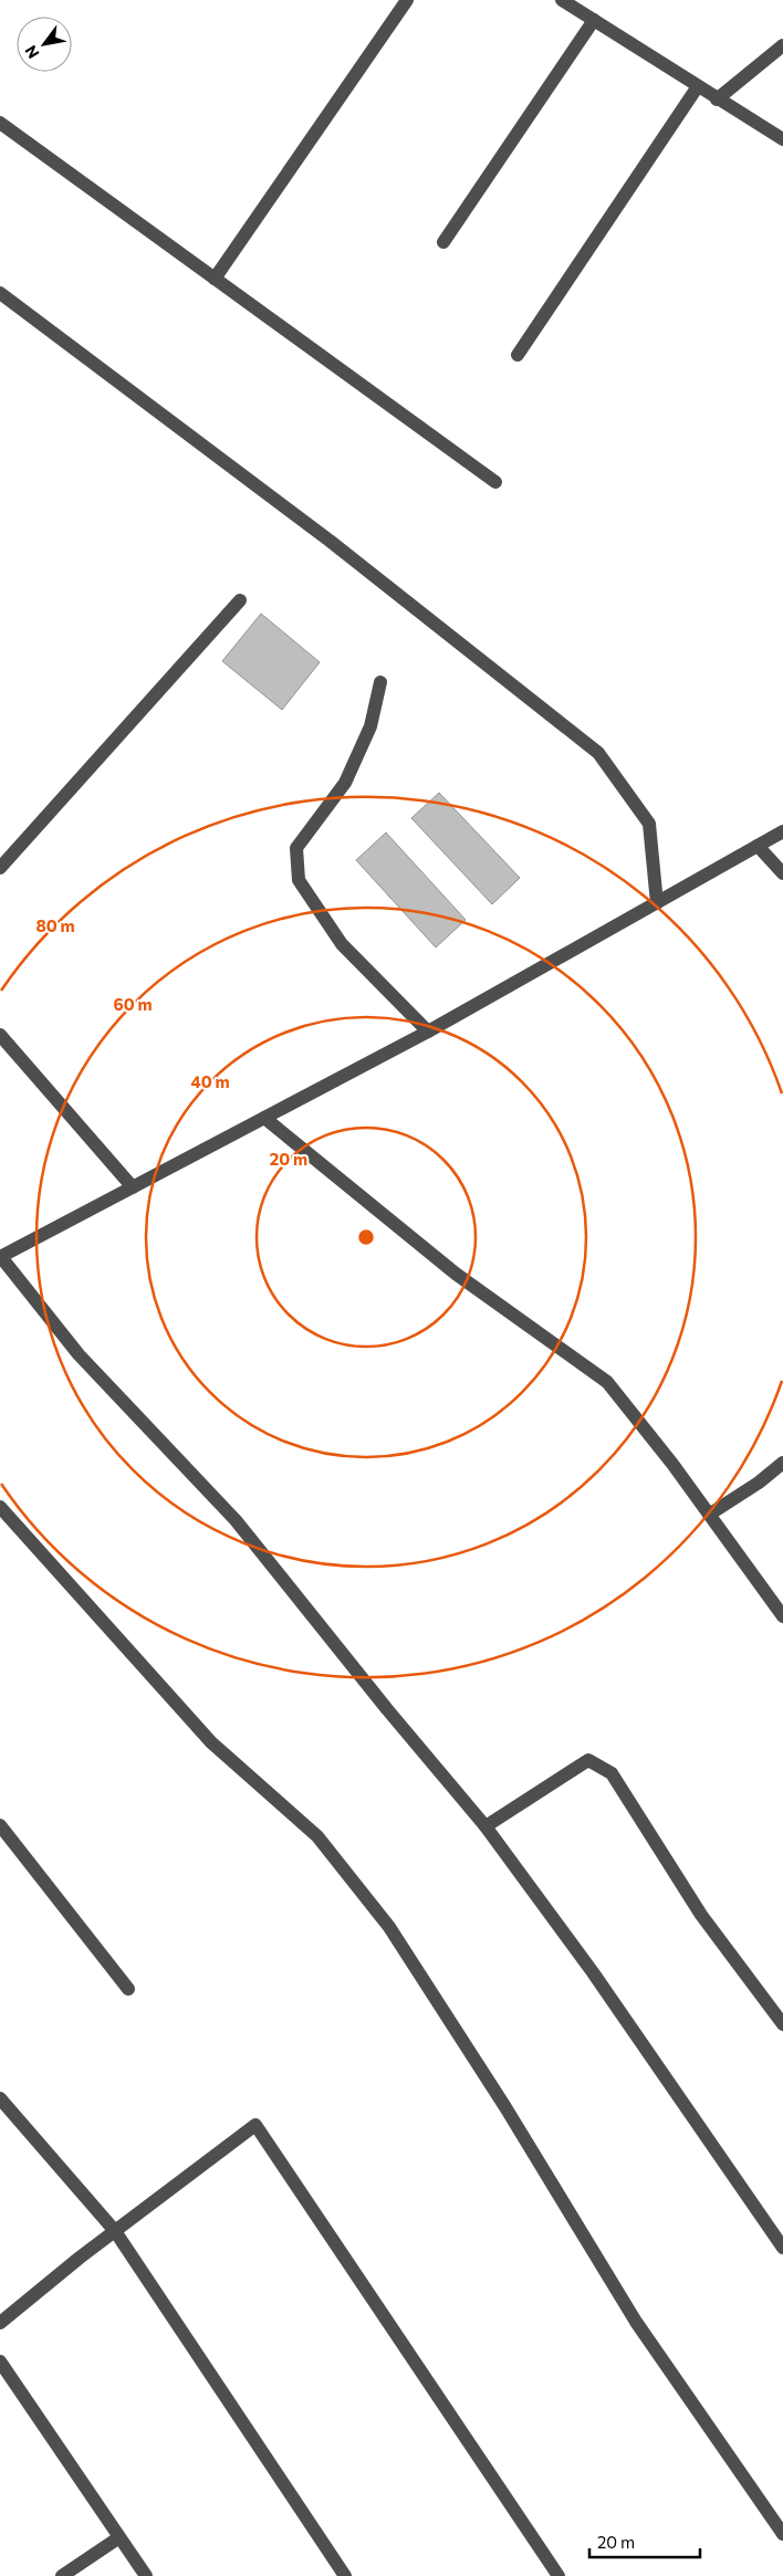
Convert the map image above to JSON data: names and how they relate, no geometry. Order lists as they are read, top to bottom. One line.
{"scale_bar":"20 m","north":"bottom left","rings":["80 m","60 m","40 m","20 m"]}
